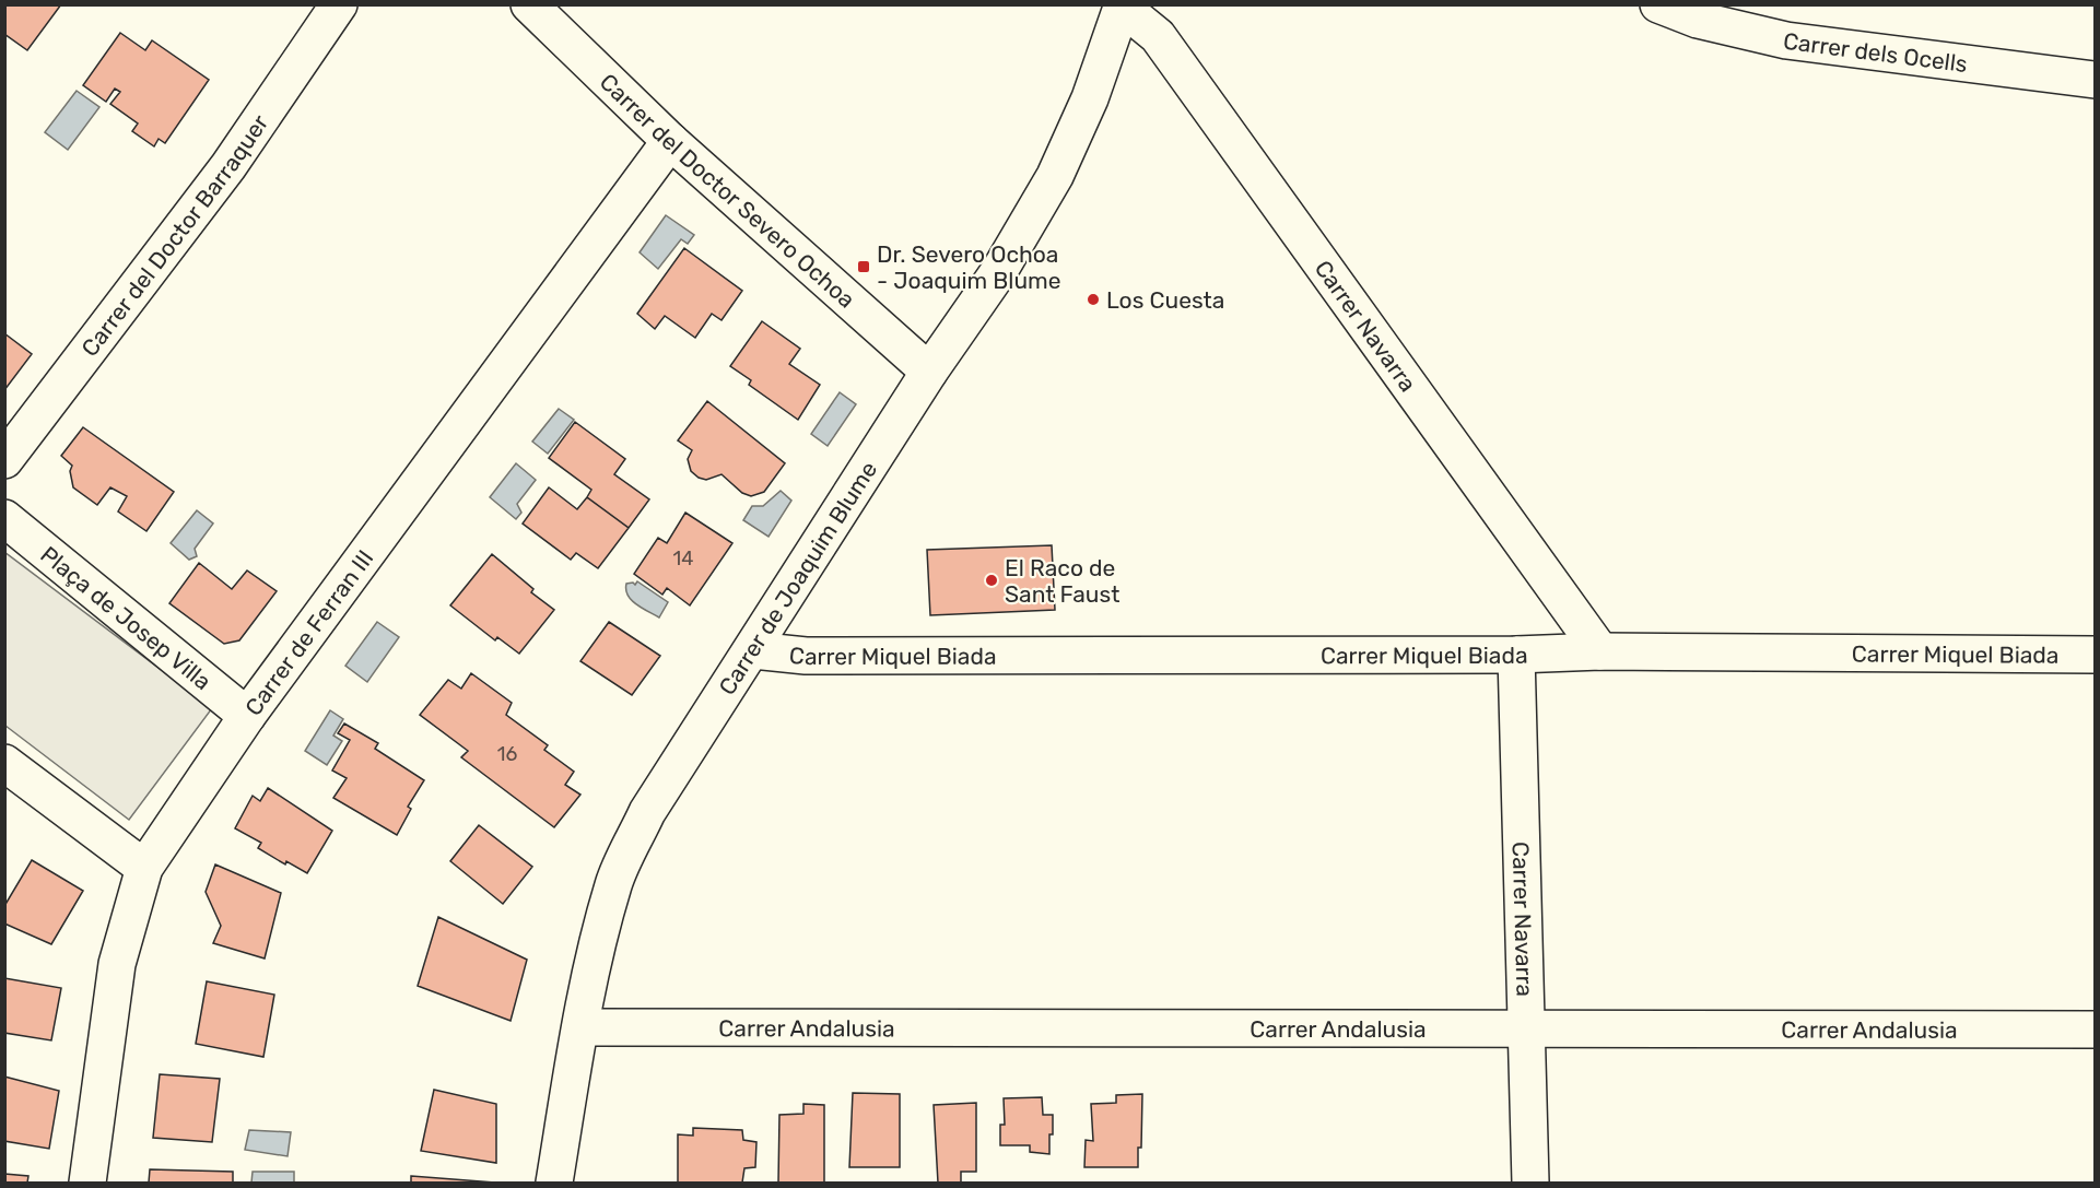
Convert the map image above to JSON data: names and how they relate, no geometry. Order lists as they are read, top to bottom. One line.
{"streets":{"street":["Carrer dels Ocells","Carrer del Doctor Severo Ochoa","Carrer del Doctor Barraquer","Carrer Navarra","Carrer de Joaquim Blume","Plaça de Josep Villa","Carrer de Ferran III","Carrer Miquel Biada","Carrer Andalusia"]},"crossings":[["Carrer del Doctor Severo Ochoa","Carrer de Joaquim Blume"],["Carrer del Doctor Severo Ochoa","Carrer de Ferran III"],["Carrer Navarra","Carrer de Joaquim Blume"],["Carrer Navarra","Carrer Miquel Biada"],["Carrer Navarra","Carrer Andalusia"],["Carrer de Joaquim Blume","Carrer Miquel Biada"],["Carrer de Joaquim Blume","Carrer Andalusia"],["Plaça de Josep Villa","Carrer de Ferran III"]],"places":{"transit":["Dr. Severo Ochoa - Joaquim Blume"],"other":["Los Cuesta","El Raco de Sant Faust"]},"house_numbers":["14","16"]}
